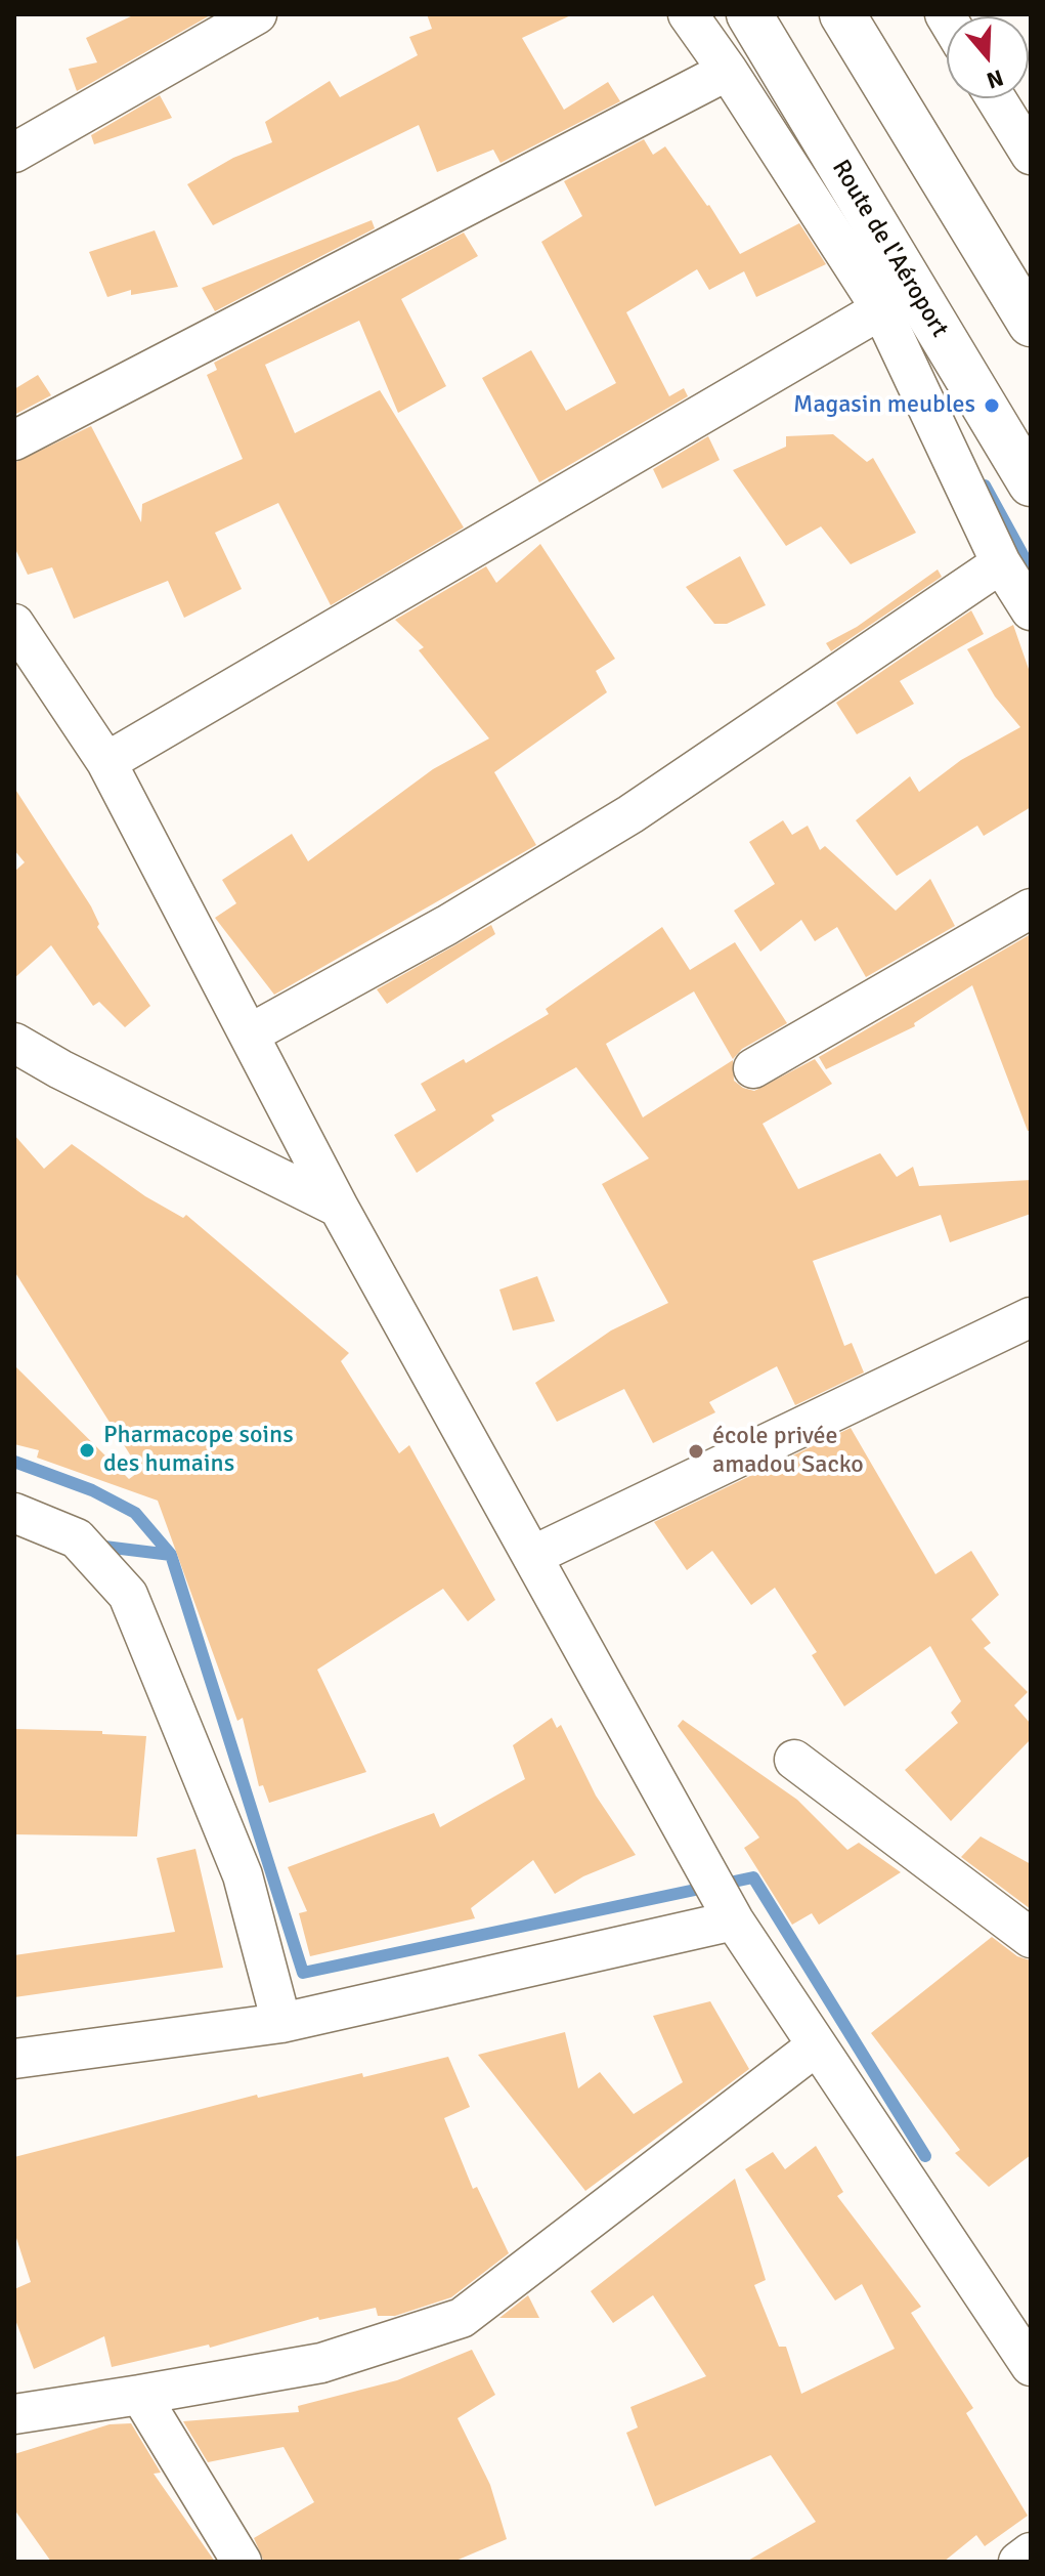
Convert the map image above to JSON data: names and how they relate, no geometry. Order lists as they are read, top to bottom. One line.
{"streets":{"highway":["Route de l'Aéroport"]},"places":["Magasin meubles","Pharmacope soins des humains","école privée amadou Sacko"],"north":"bottom"}
